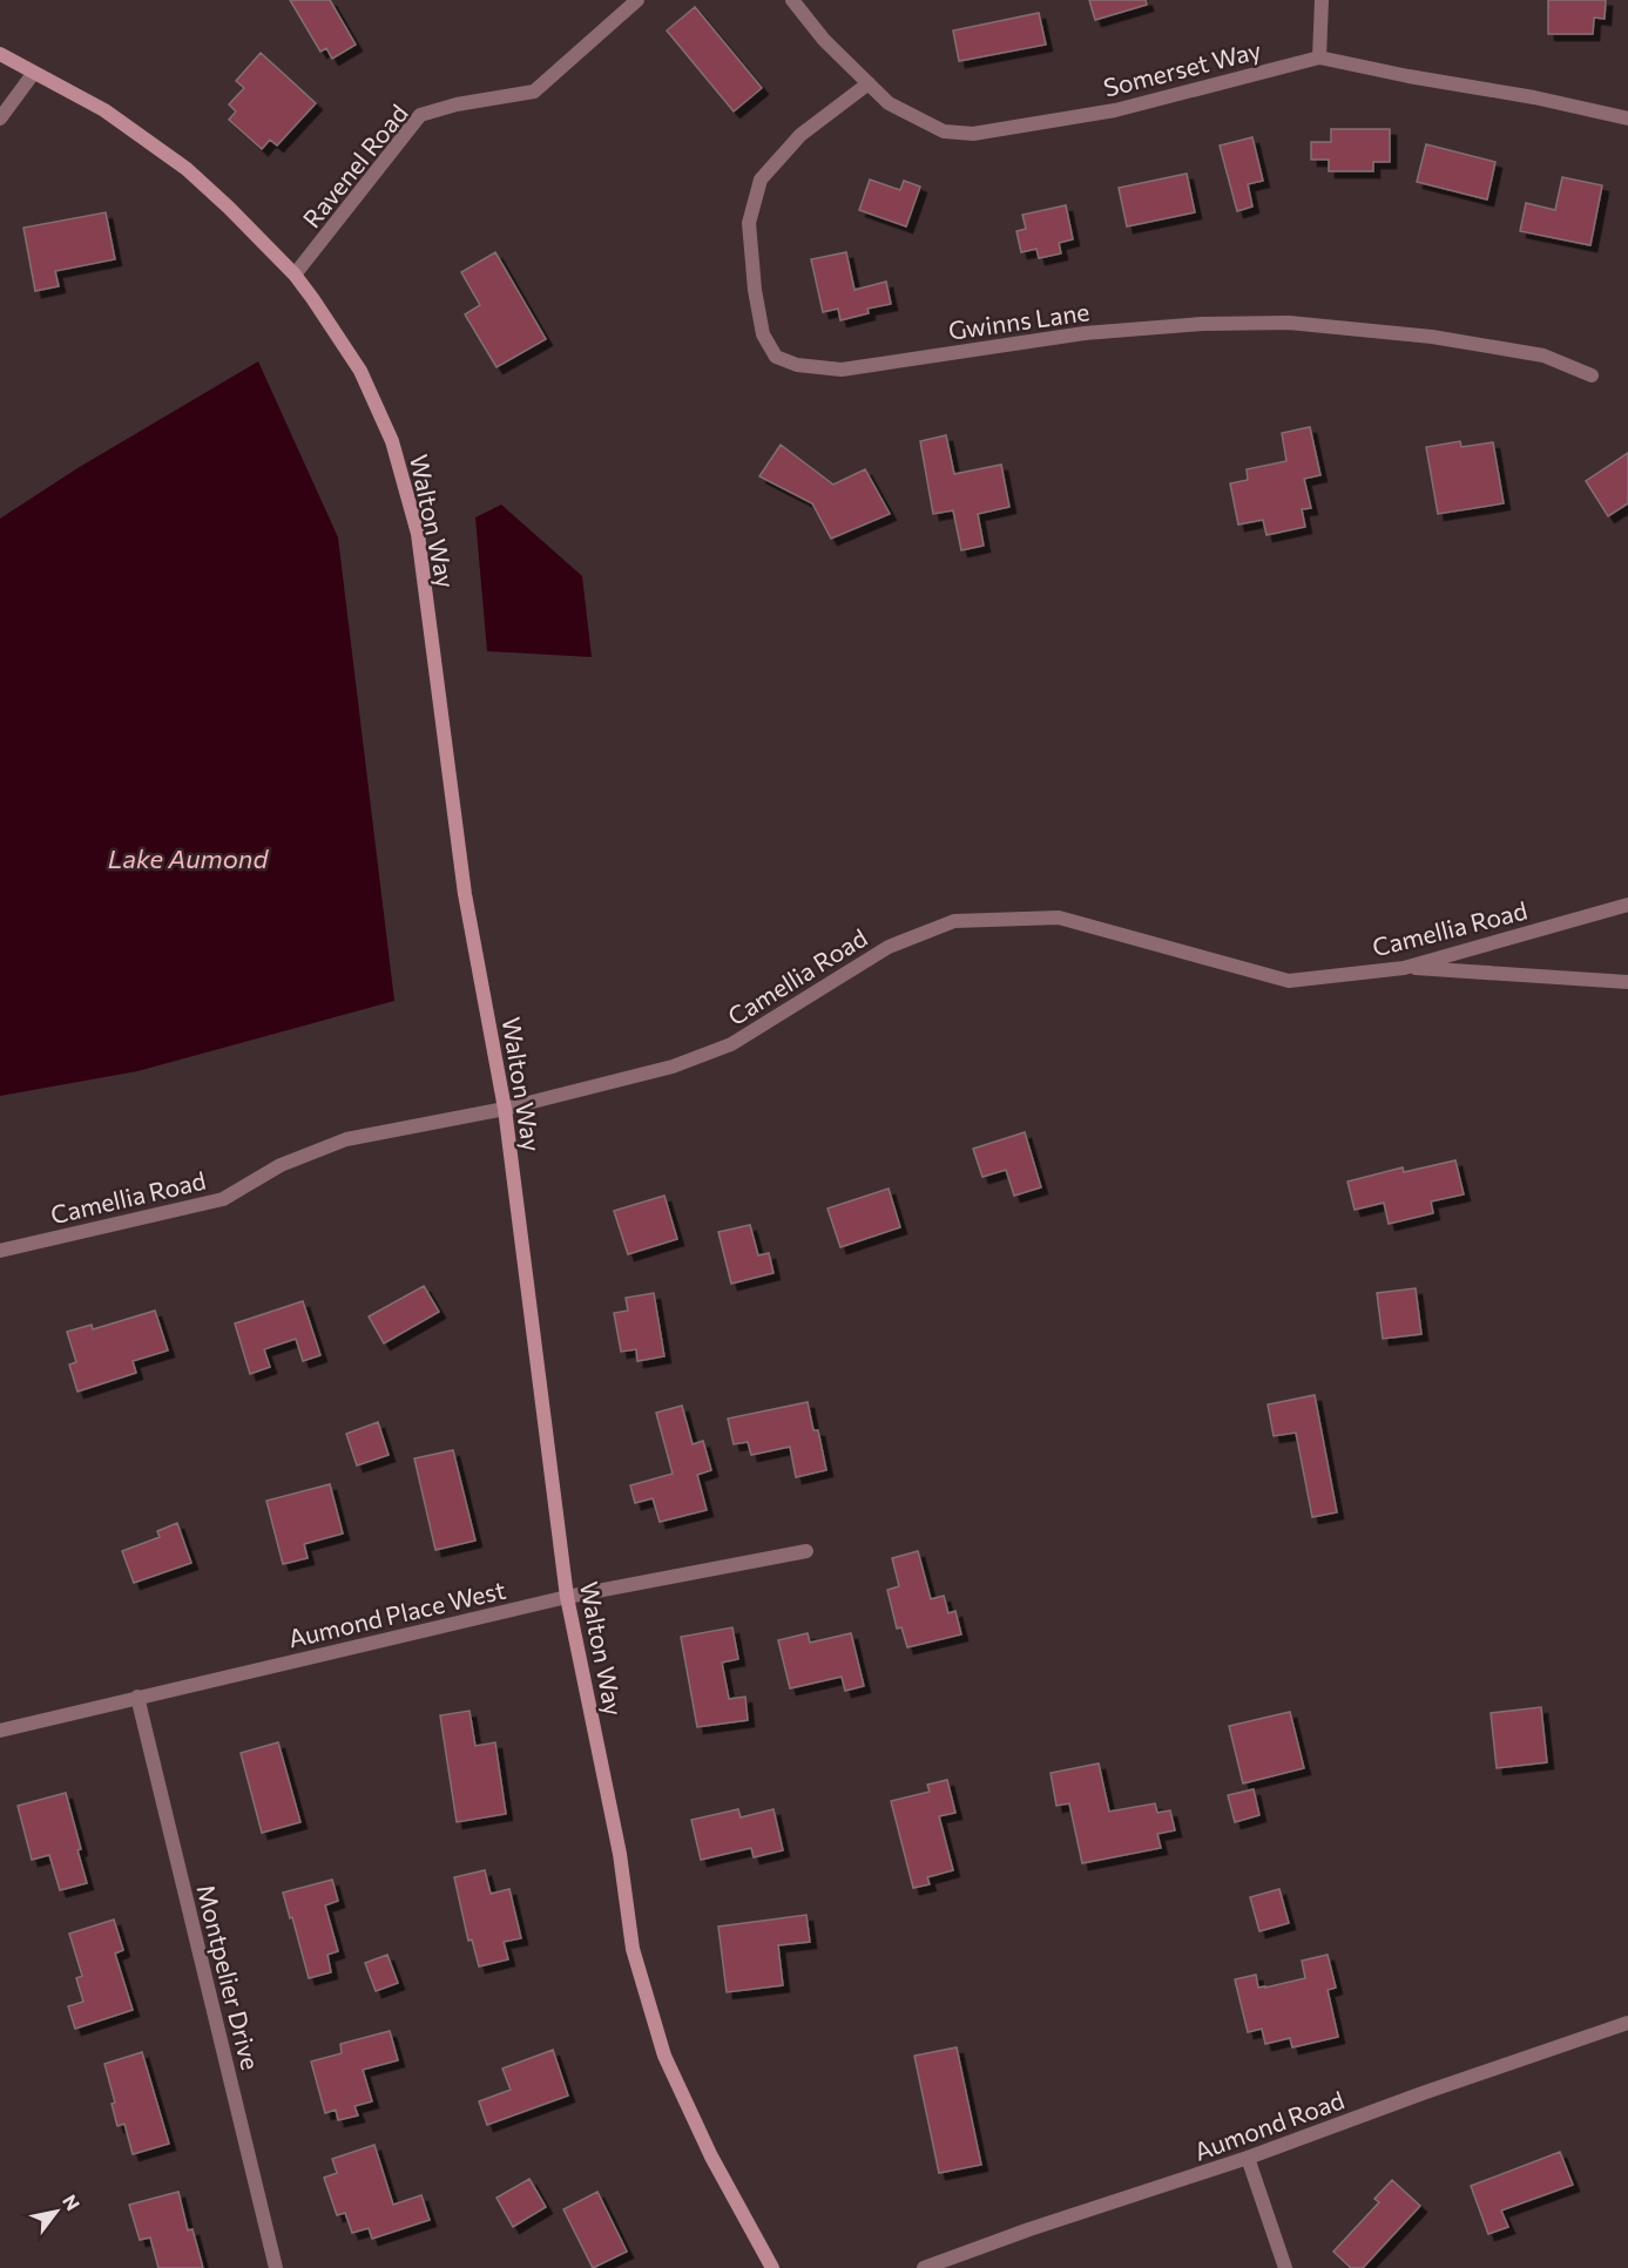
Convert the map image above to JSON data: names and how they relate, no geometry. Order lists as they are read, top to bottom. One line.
{"streets":{"main road":["Walton Way"],"street":["Somerset Way","Ravenel Road","Gwinns Lane","Camellia Road","Aumond Place West","Montpelier Drive","Aumond Road"]},"crossings":[["Somerset Way","Gwinns Lane"],["Ravenel Road","Walton Way"],["Walton Way","Camellia Road"],["Walton Way","Aumond Place West"],["Aumond Place West","Montpelier Drive"]],"water":["Lake Aumond"],"north":"top right"}
